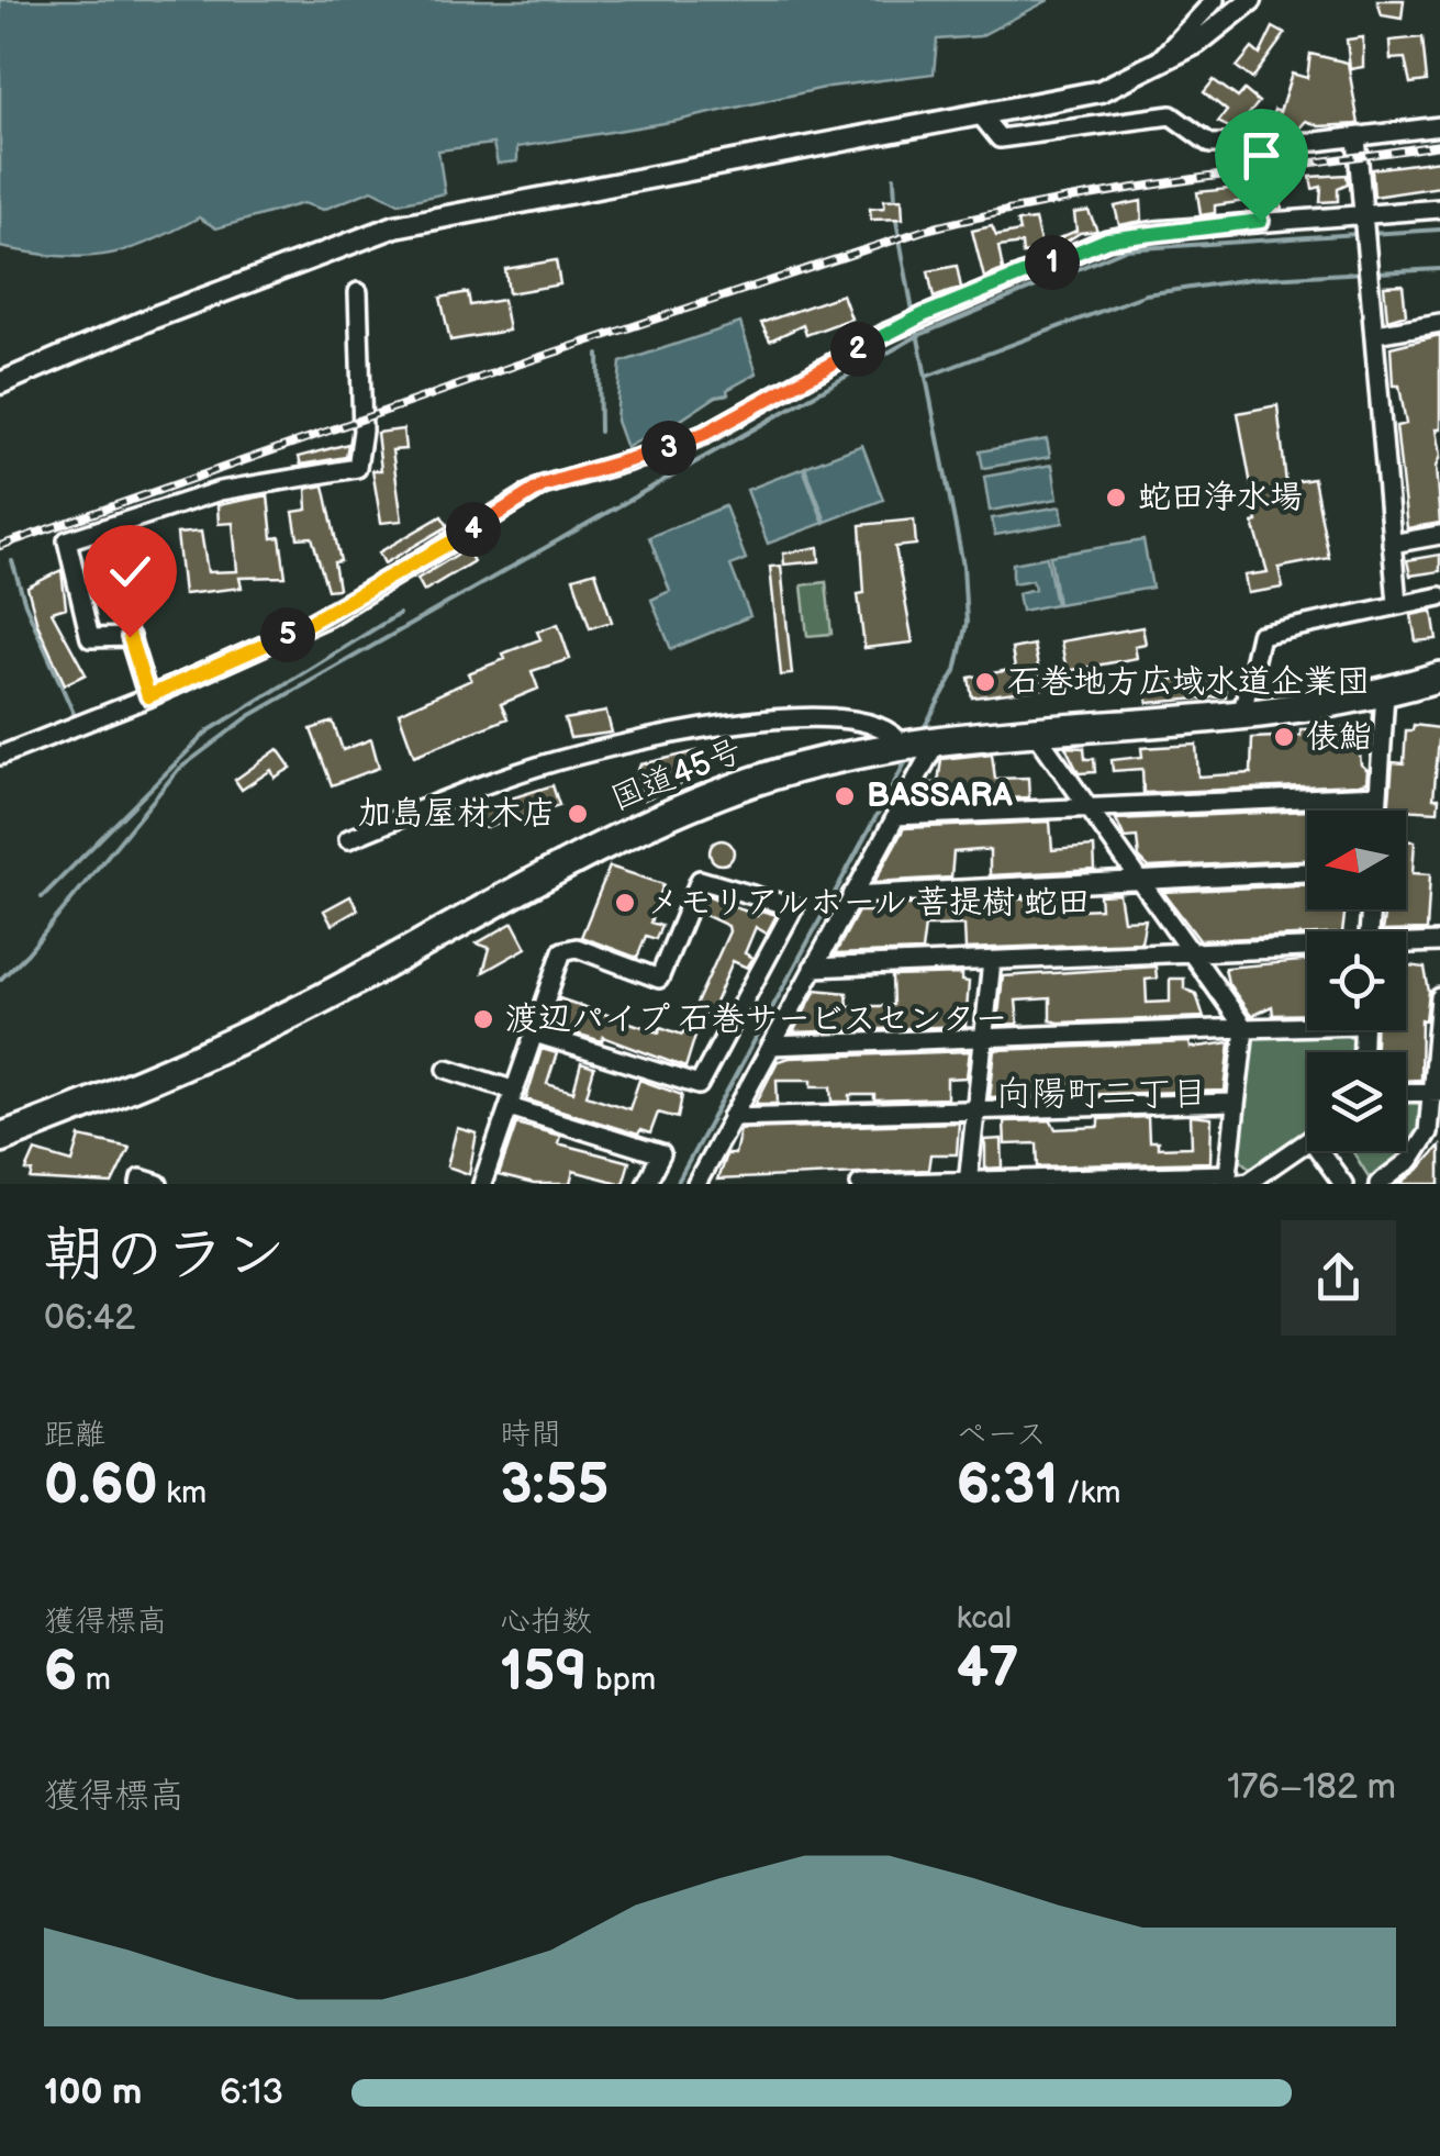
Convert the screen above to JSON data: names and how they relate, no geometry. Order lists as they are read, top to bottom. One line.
{"streets":{"highway":["国道45号"]},"districts":["向陽町二丁目"],"places":["蛇田浄水場","石巻地方広域水道企業団","俵鮨","BASSARA","加島屋材木店","メモリアルホール 菩提樹 蛇田","渡辺パイプ 石巻サービスセンター"],"north":"left","page":{"pins":["1","2","3","4","5"],"heading":["朝のラン","06:42"],"stats":[["距離","0.60 km"],["時間","3:55"],["ペース","6:31 /km"],["獲得標高","6 m"],["心拍数","159 bpm"],["kcal","47"]],"chart":["獲得標高","176–182 m"],"list":[{"name":"100 m","note":"6:13"}]}}
